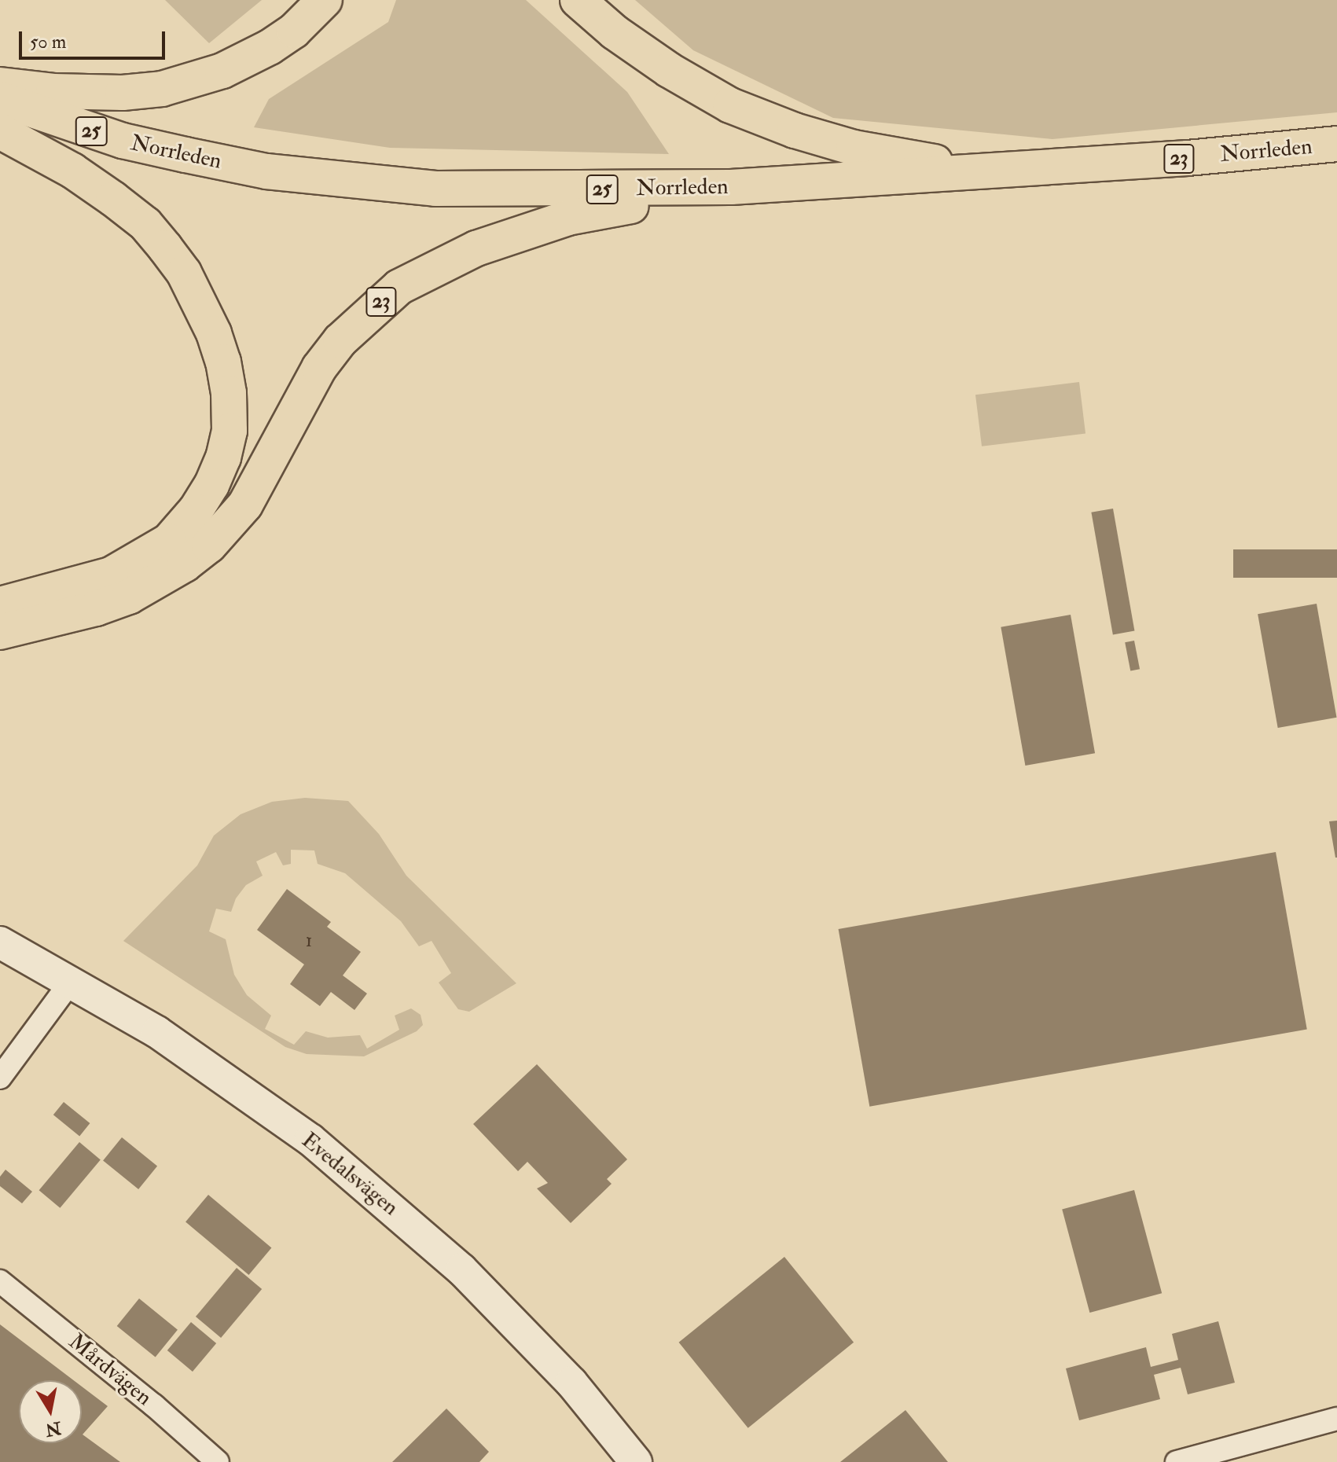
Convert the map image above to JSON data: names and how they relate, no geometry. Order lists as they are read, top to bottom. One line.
{"streets":{"highway":["25","Norrleden","23"],"street":["Evedalsvägen","Mårdvägen"]},"crossings":[["Norrleden","23"]],"house_numbers":["1"],"scale_bar":"50 m","north":"bottom"}
